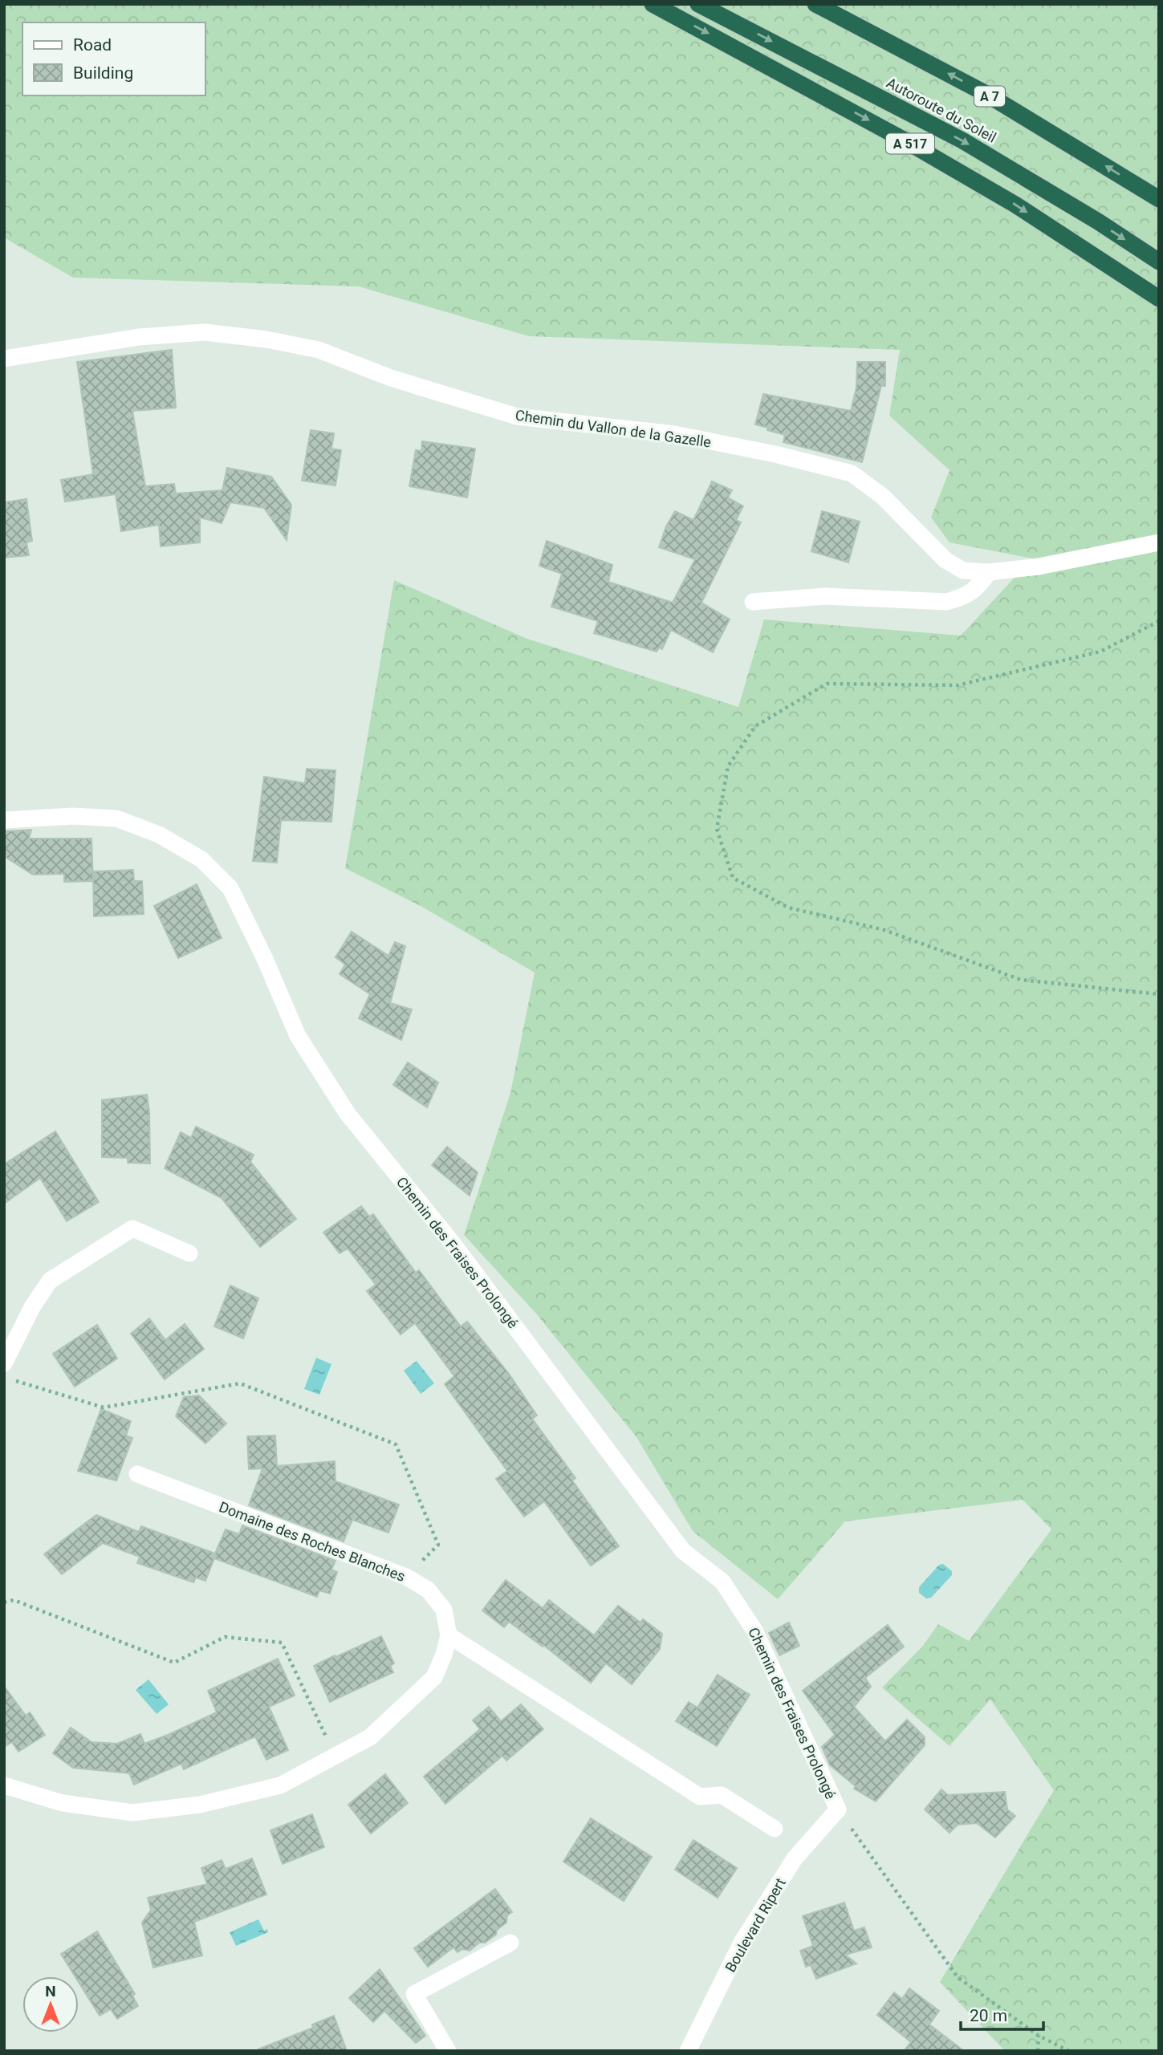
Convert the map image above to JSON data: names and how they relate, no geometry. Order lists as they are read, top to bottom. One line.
{"streets":{"highway":["A 7","Autoroute du Soleil","A 517"],"street":["Chemin du Vallon de la Gazelle","Chemin des Fraises Prolongé","Domaine des Roches Blanches","Boulevard Ripert"]},"crossings":[["Chemin des Fraises Prolongé","Boulevard Ripert"]],"legend":["Road","Building"],"scale_bar":"20 m","north":"top"}
